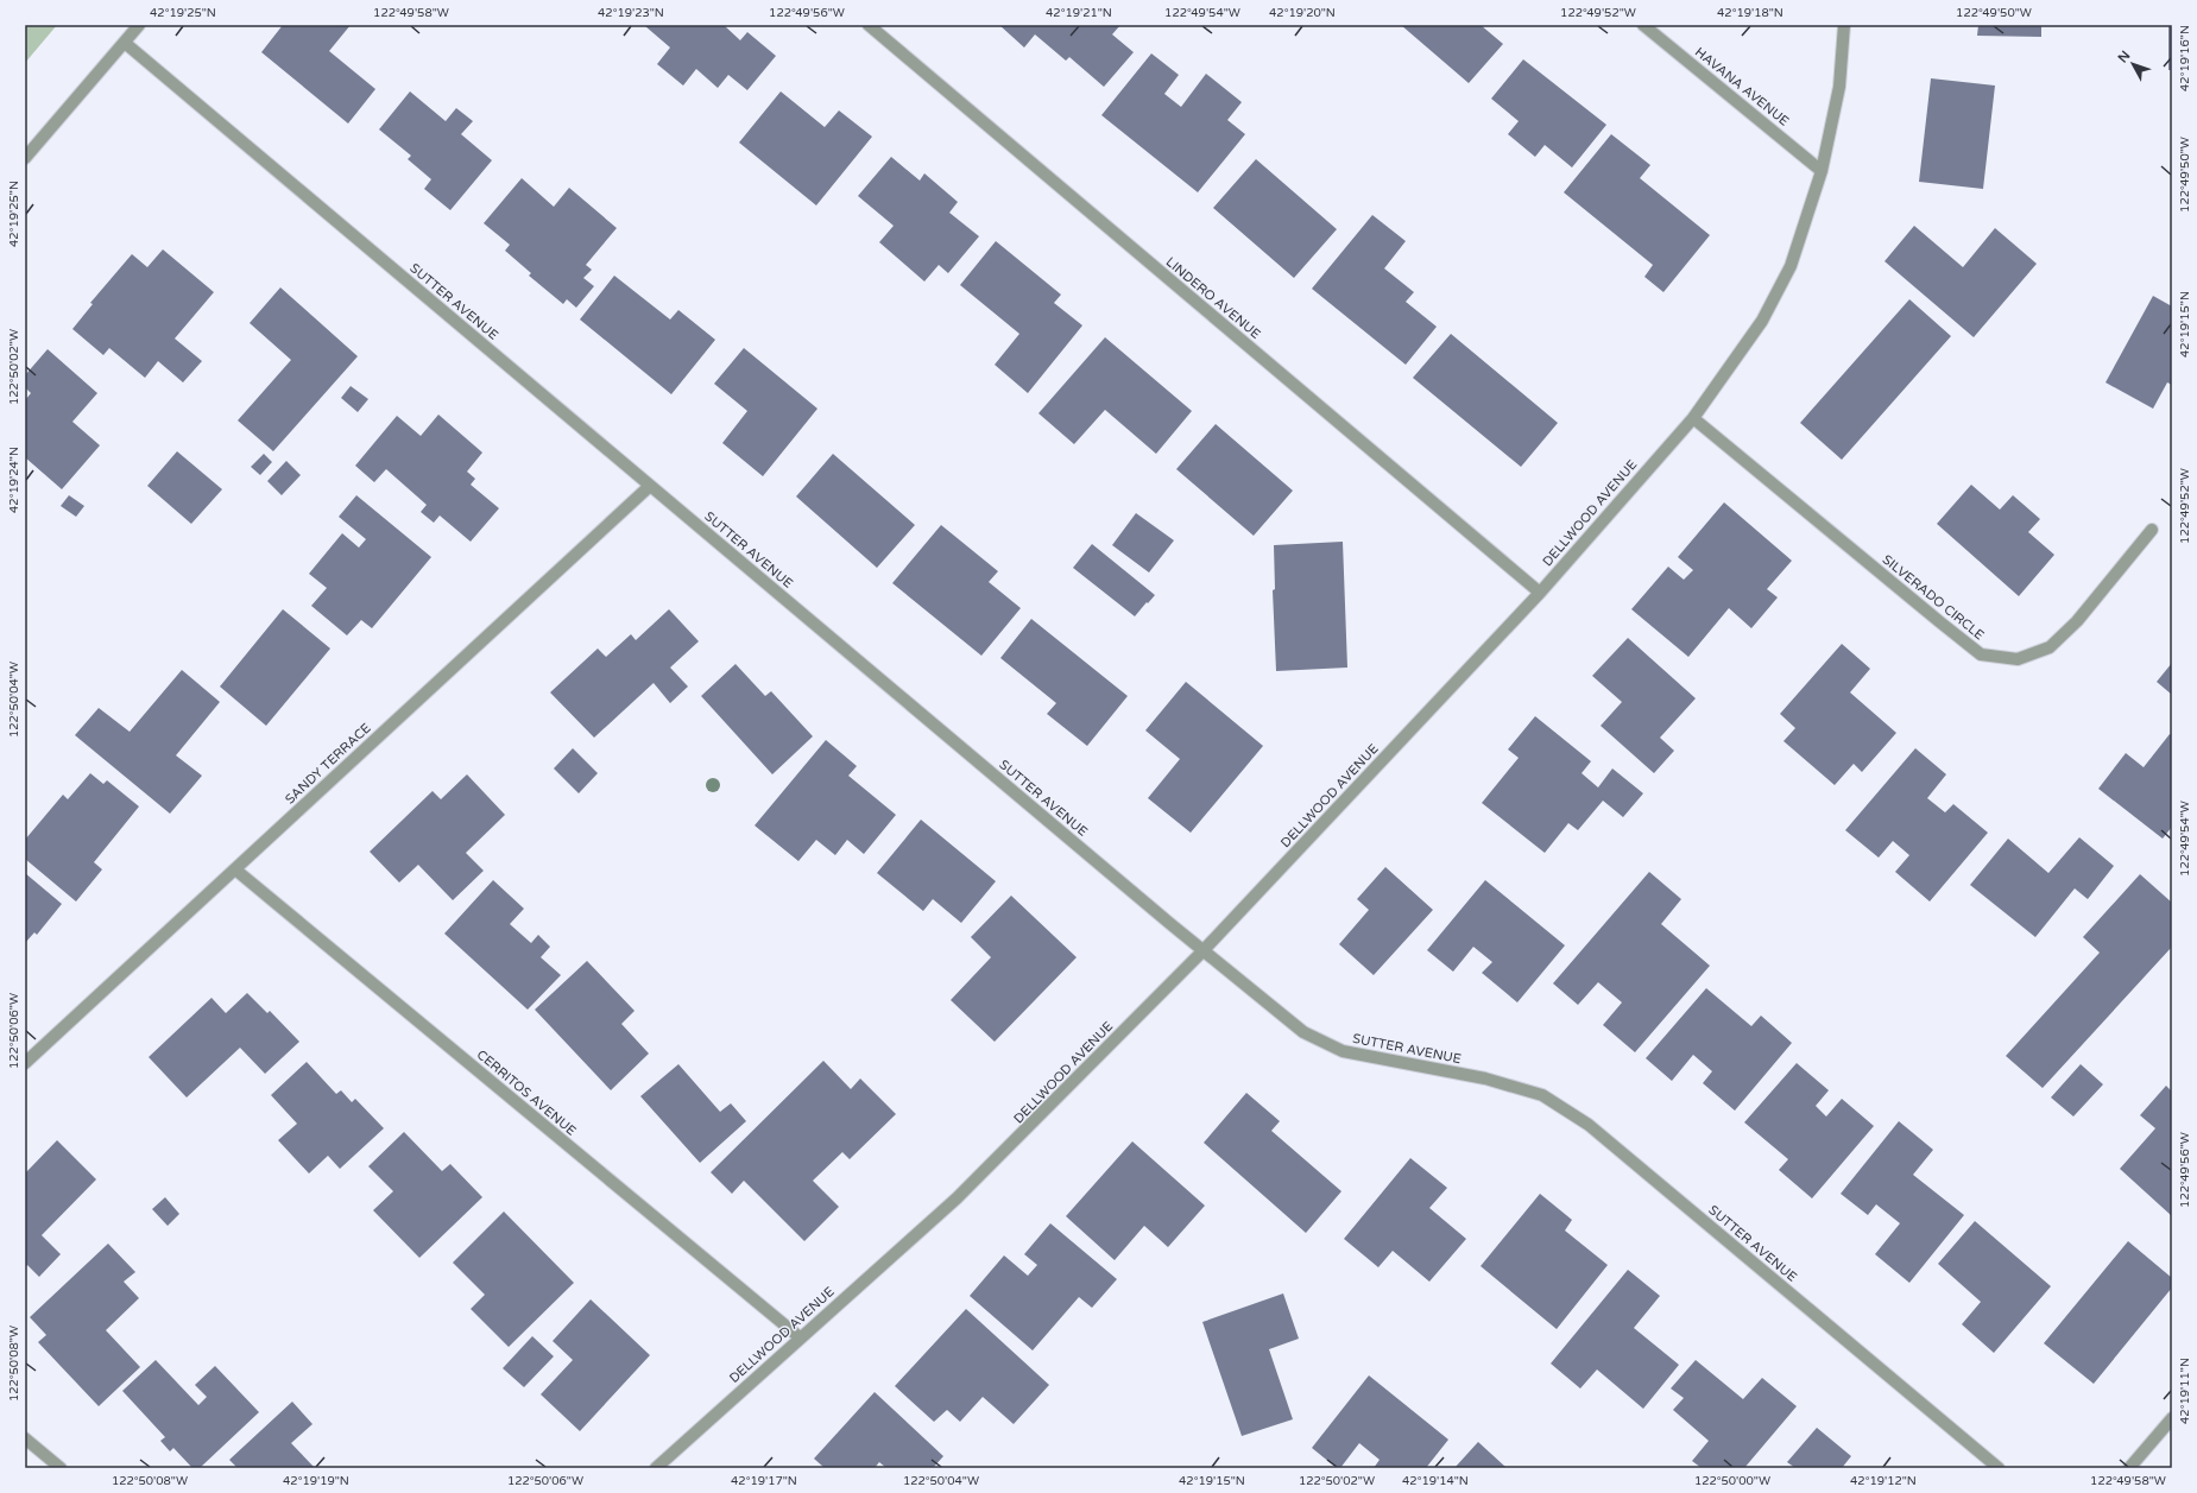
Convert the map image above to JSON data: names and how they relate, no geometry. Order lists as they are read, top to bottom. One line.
{"streets":{"street":["HAVANA AVENUE","LINDERO AVENUE","SUTTER AVENUE","DELLWOOD AVENUE","SILVERADO CIRCLE","SANDY TERRACE","CERRITOS AVENUE"]},"crossings":[["HAVANA AVENUE","DELLWOOD AVENUE"],["LINDERO AVENUE","DELLWOOD AVENUE"],["SUTTER AVENUE","DELLWOOD AVENUE"],["SUTTER AVENUE","SANDY TERRACE"],["DELLWOOD AVENUE","SILVERADO CIRCLE"],["DELLWOOD AVENUE","CERRITOS AVENUE"],["SANDY TERRACE","CERRITOS AVENUE"]],"north":"top left","coordinates":["42°19'25\"N","122°49'58\"W","42°19'23\"N","122°49'56\"W","42°19'21\"N","122°49'54\"W","42°19'20\"N","122°49'52\"W","42°19'18\"N","122°49'50\"W","42°19'16\"N","42°19'15\"N","122°50'02\"W","42°19'24\"N","122°50'04\"W","122°50'06\"W","122°50'08\"W","42°19'11\"N","42°19'19\"N","42°19'17\"N","42°19'14\"N","122°50'00\"W","42°19'12\"N"]}
